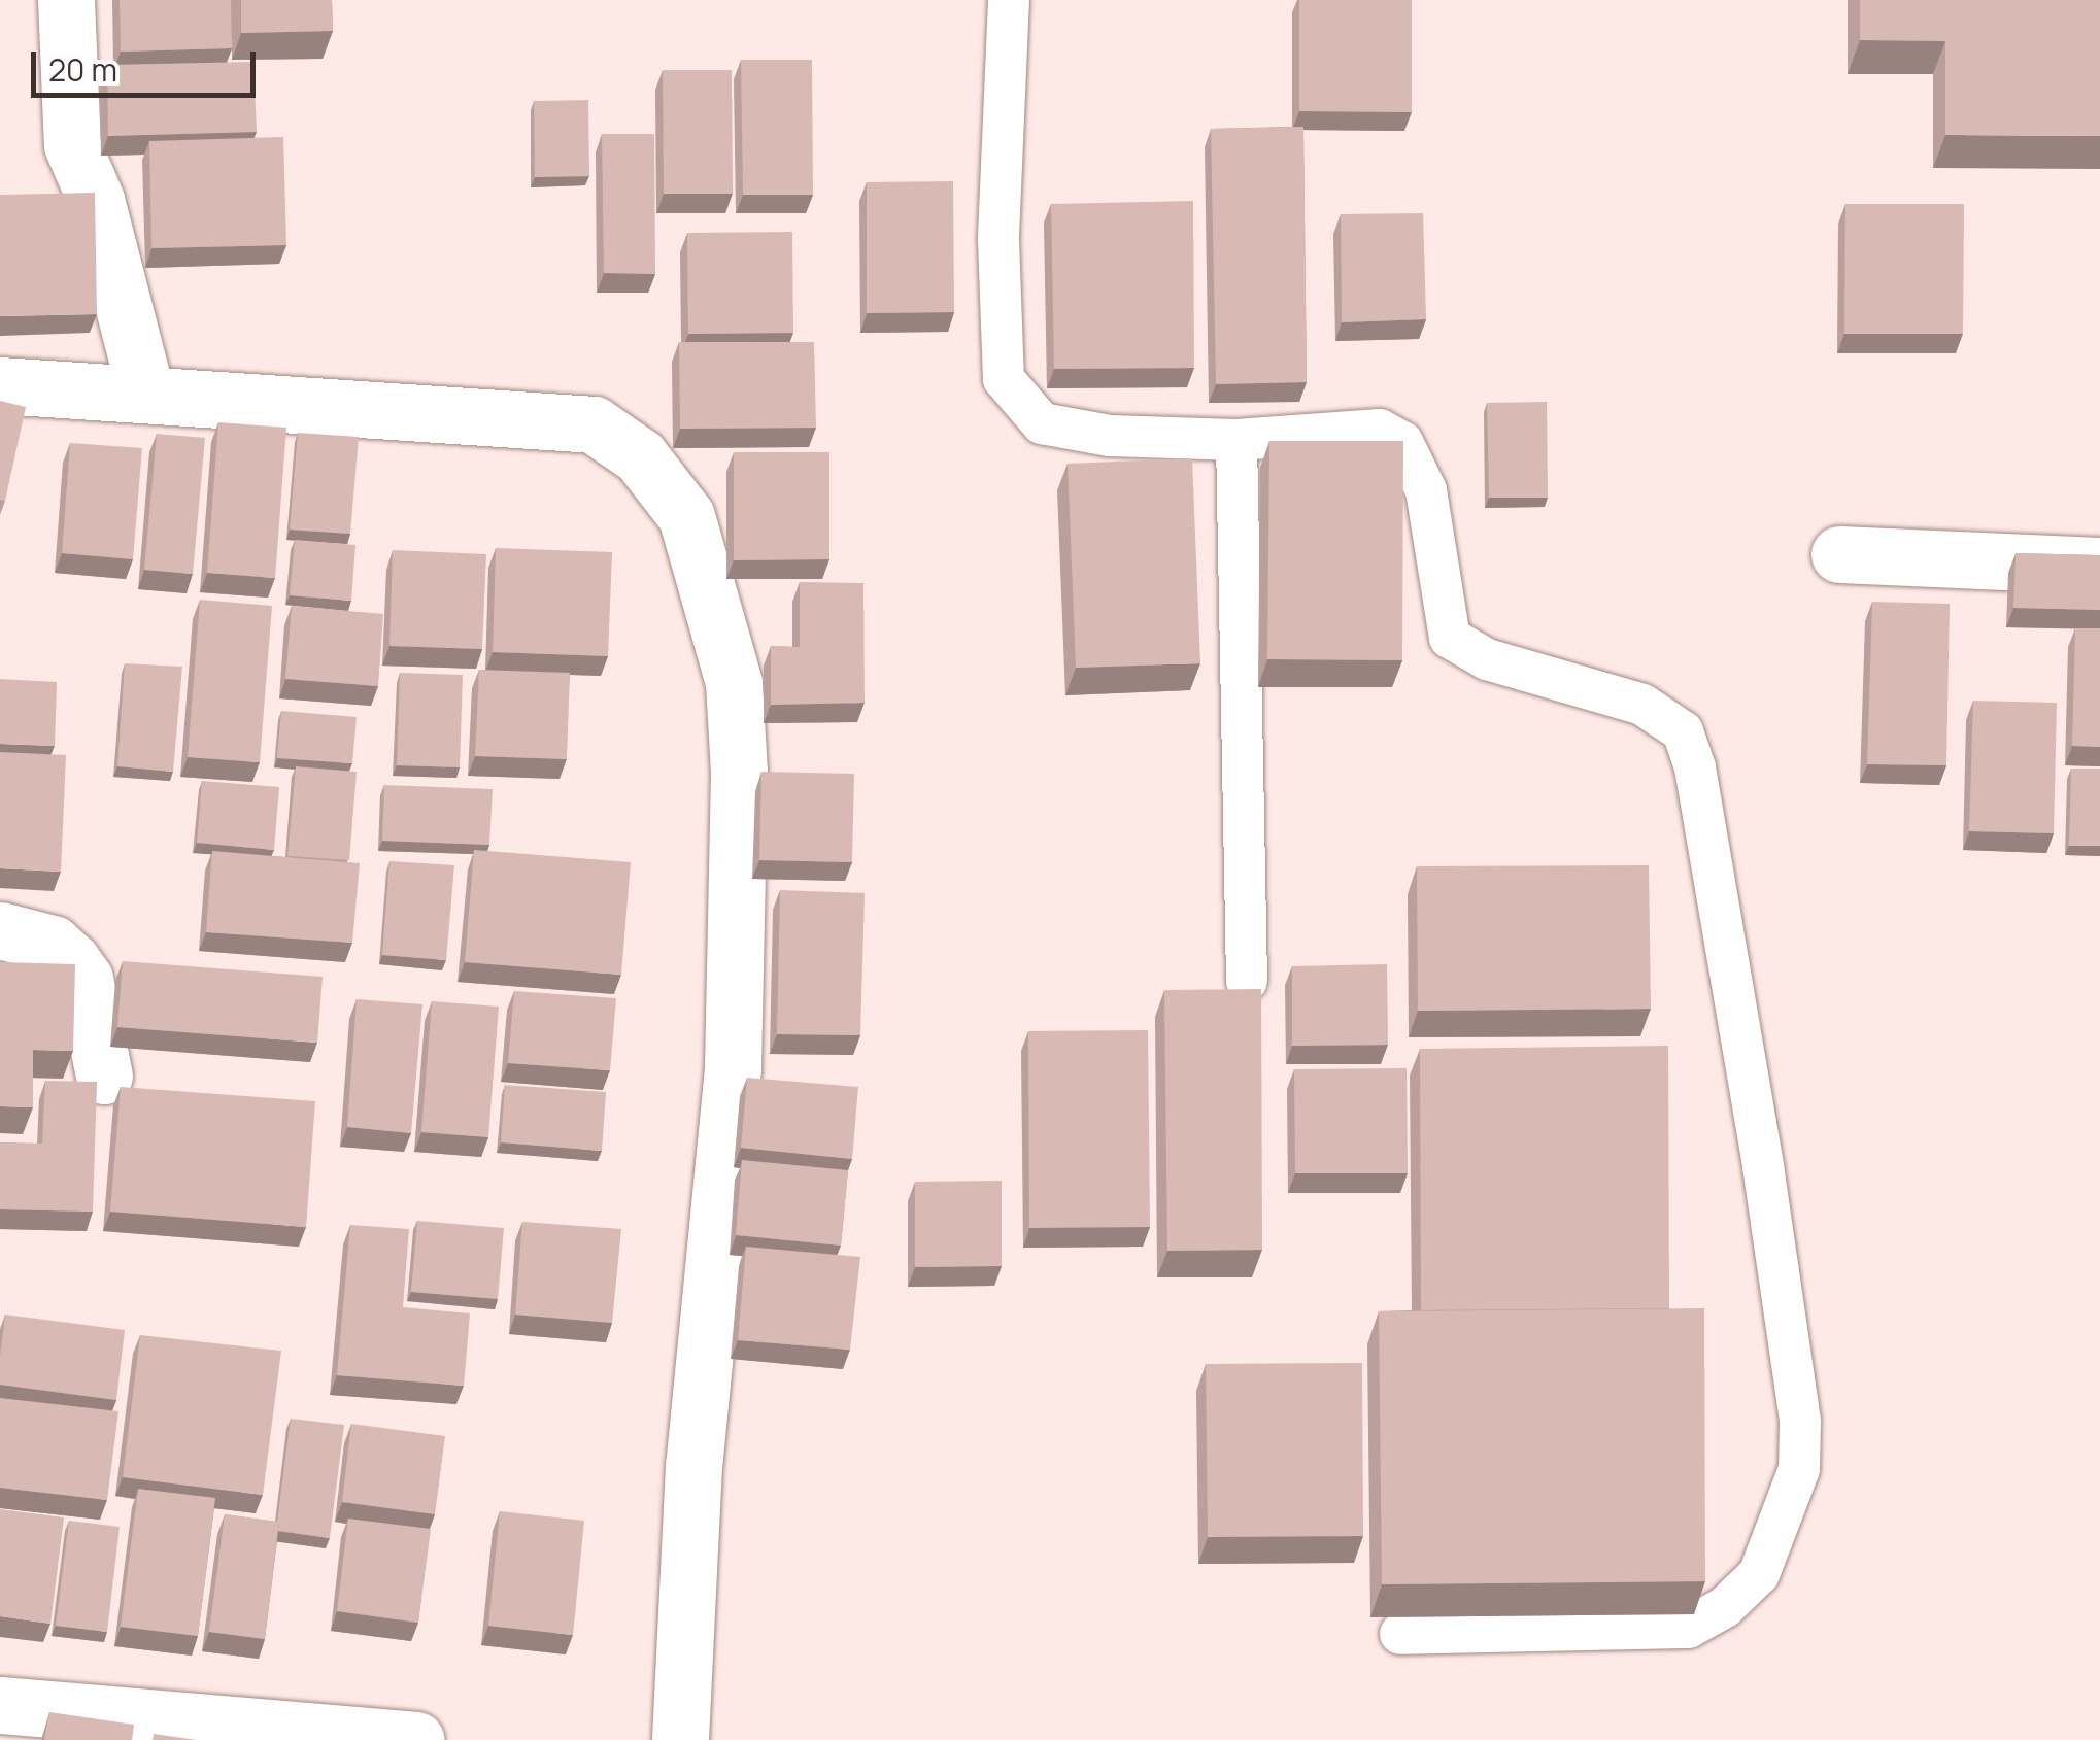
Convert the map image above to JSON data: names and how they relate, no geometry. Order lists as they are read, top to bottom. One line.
{"scale_bar":"20 m"}
